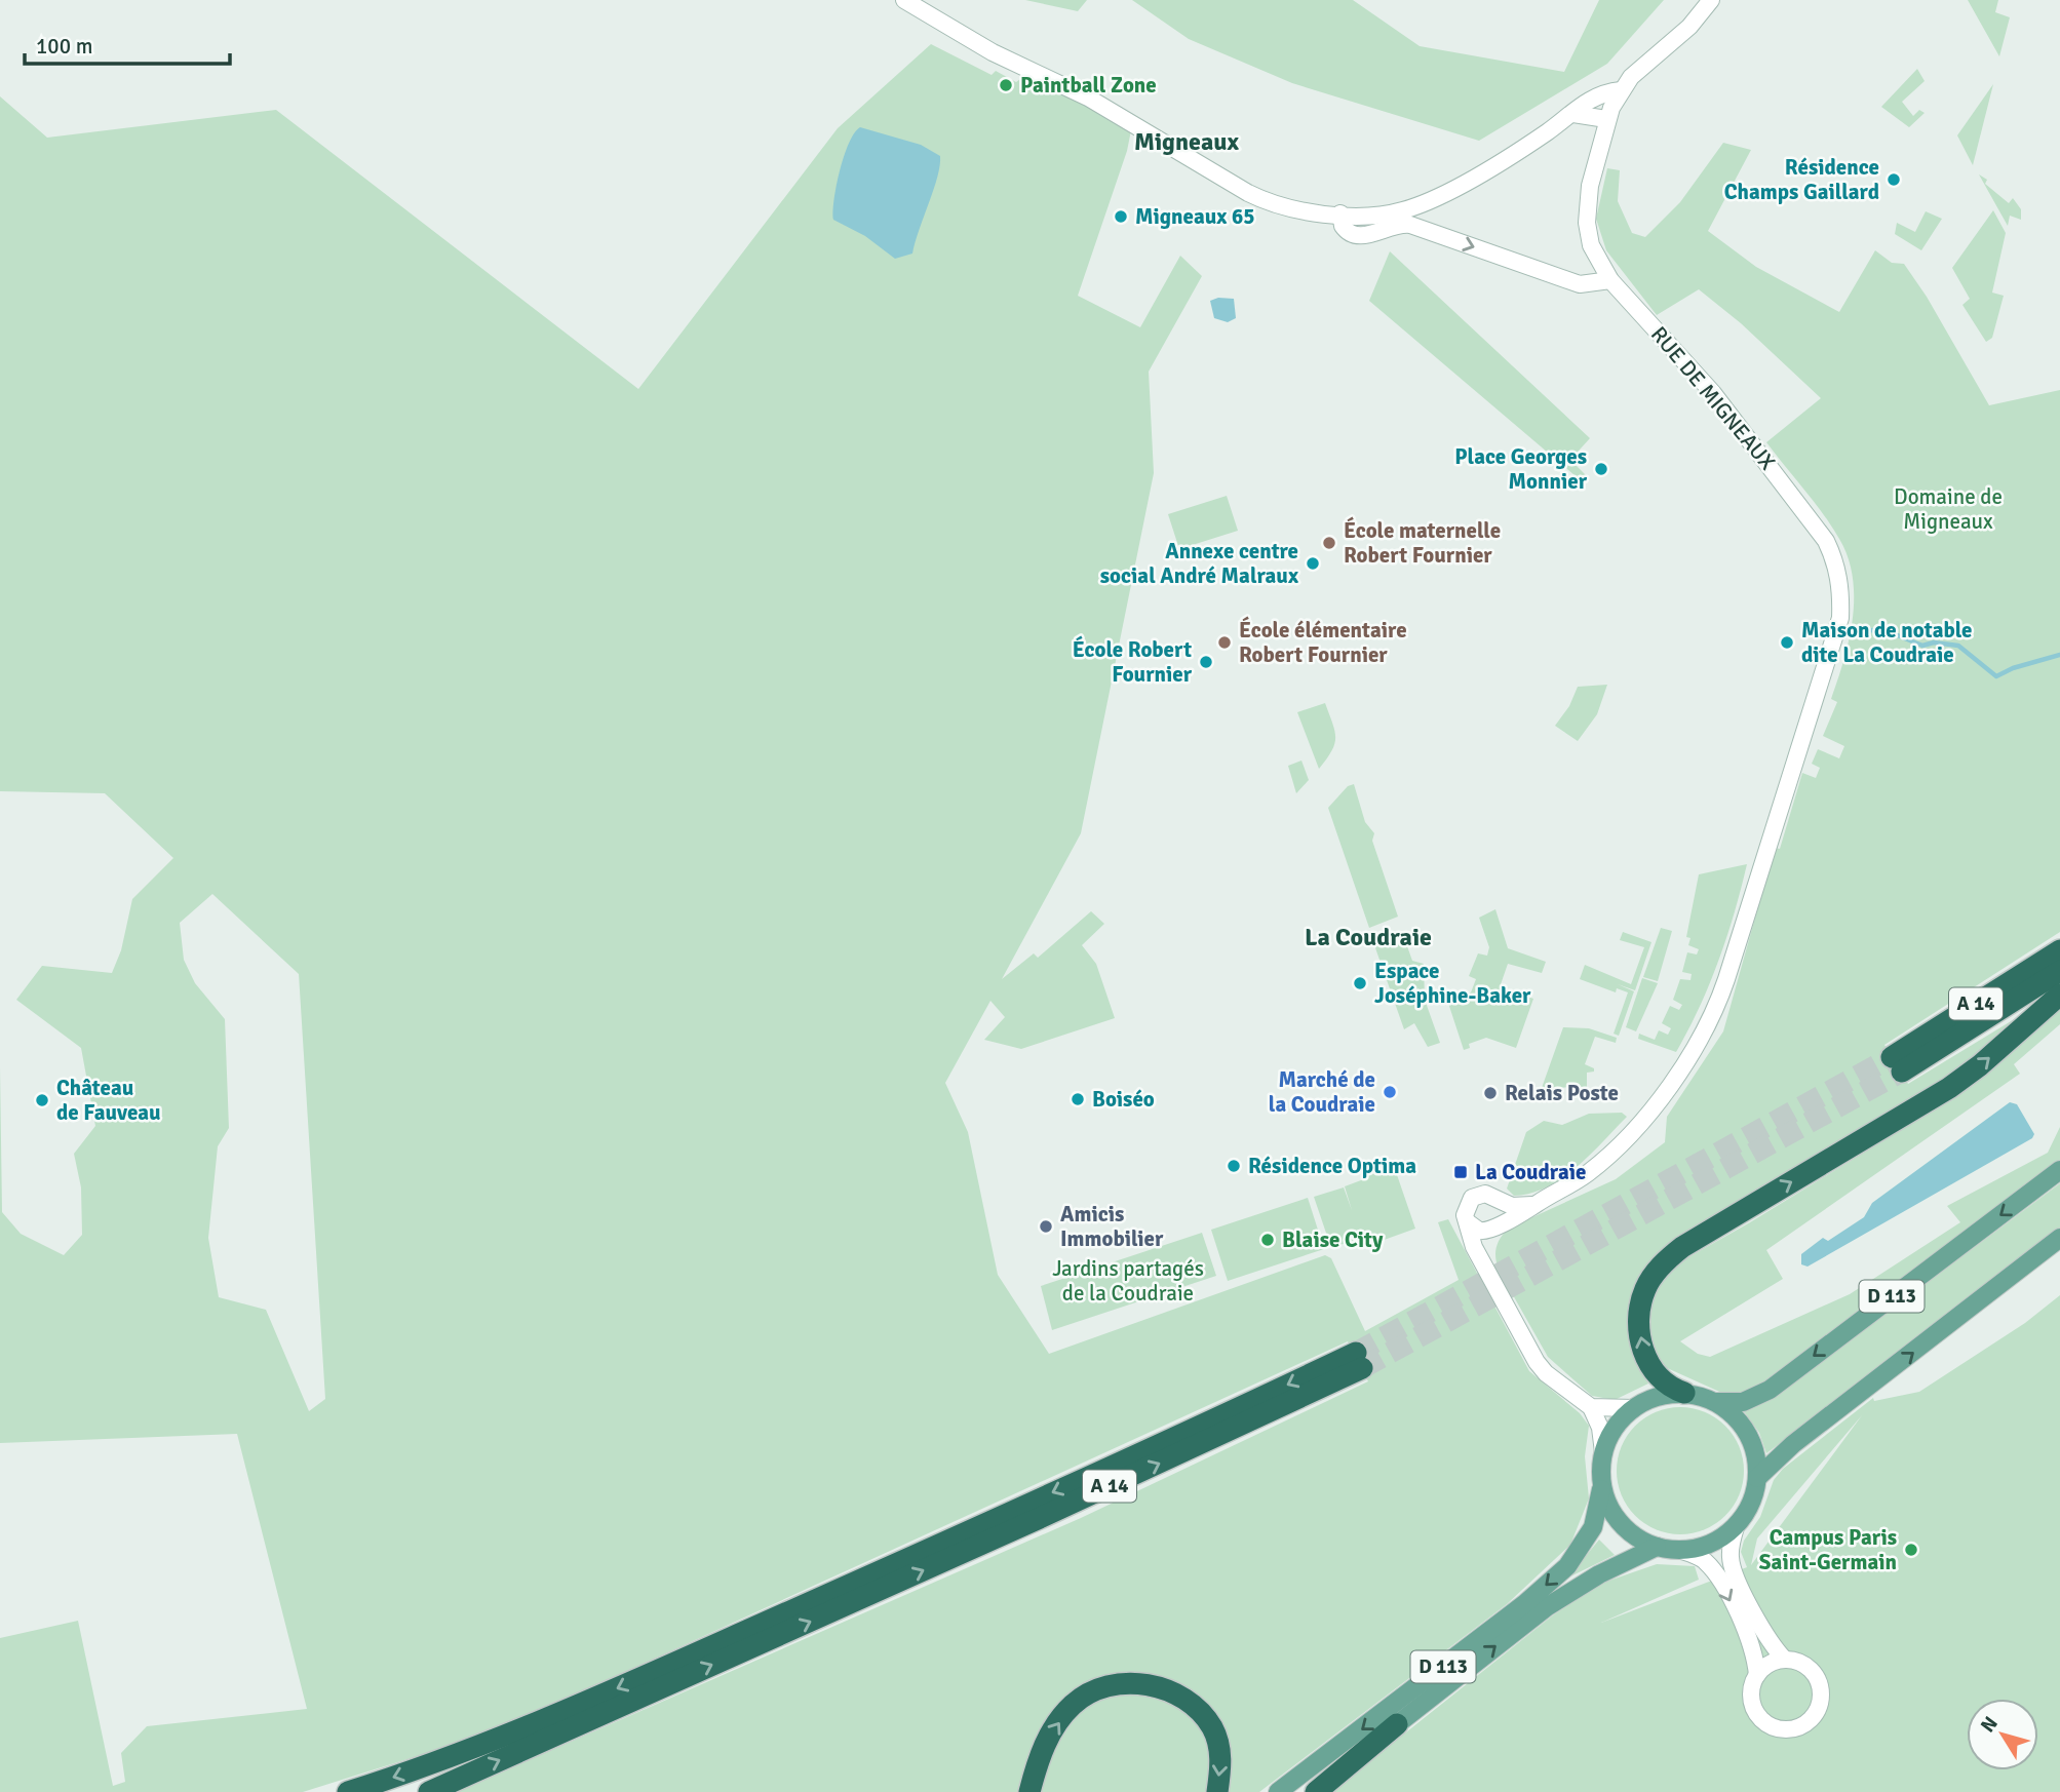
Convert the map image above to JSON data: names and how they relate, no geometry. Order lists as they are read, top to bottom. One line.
{"streets":{"highway":["A 14"],"main road":["D 113"],"street":["RUE DE MIGNEAUX"]},"districts":["Migneaux","La Coudraie"],"parks":["Domaine de Migneaux","Jardins partagés de la Coudraie"],"places":{"other":["Paintball Zone","Résidence Champs Gaillard","Migneaux 65","Place Georges Monnier","École maternelle Robert Fournier","Annexe centre social André Malraux","École élémentaire Robert Fournier","Maison de notable dite La Coudraie","École Robert Fournier","Espace Joséphine-Baker","Marché de la Coudraie","Relais Poste","Boiséo","Château de Fauveau","Résidence Optima","Amicis Immobilier","Blaise City","Campus Paris Saint-Germain"],"transit":["La Coudraie"]},"scale_bar":"100 m","north":"top left"}
